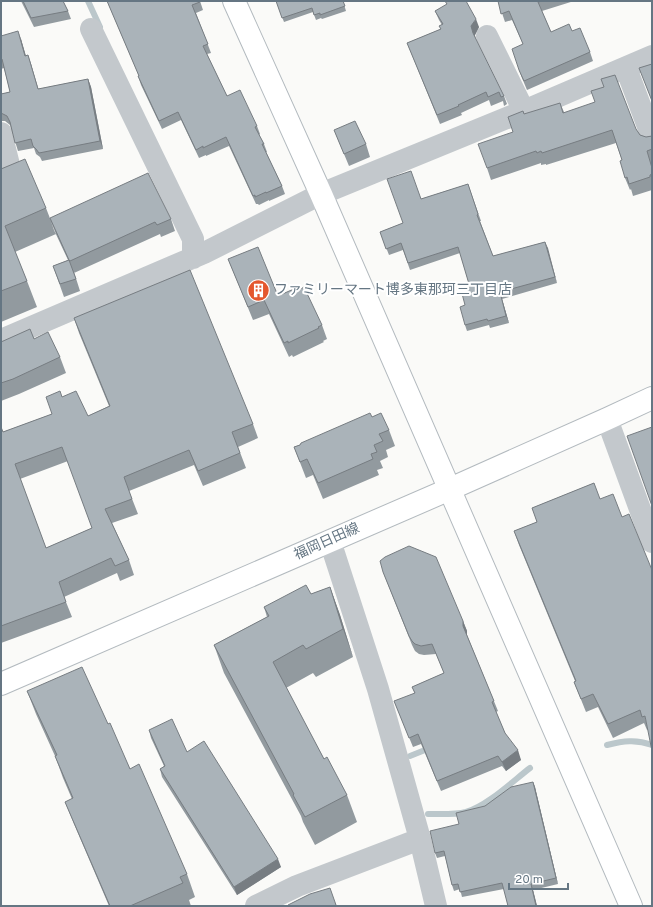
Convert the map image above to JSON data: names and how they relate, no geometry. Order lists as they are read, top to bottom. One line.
{"streets":{"street":["福岡日田線"]},"places":{"building":["ファミリーマート博多東那珂三丁目店"]},"scale_bar":"20 m"}
